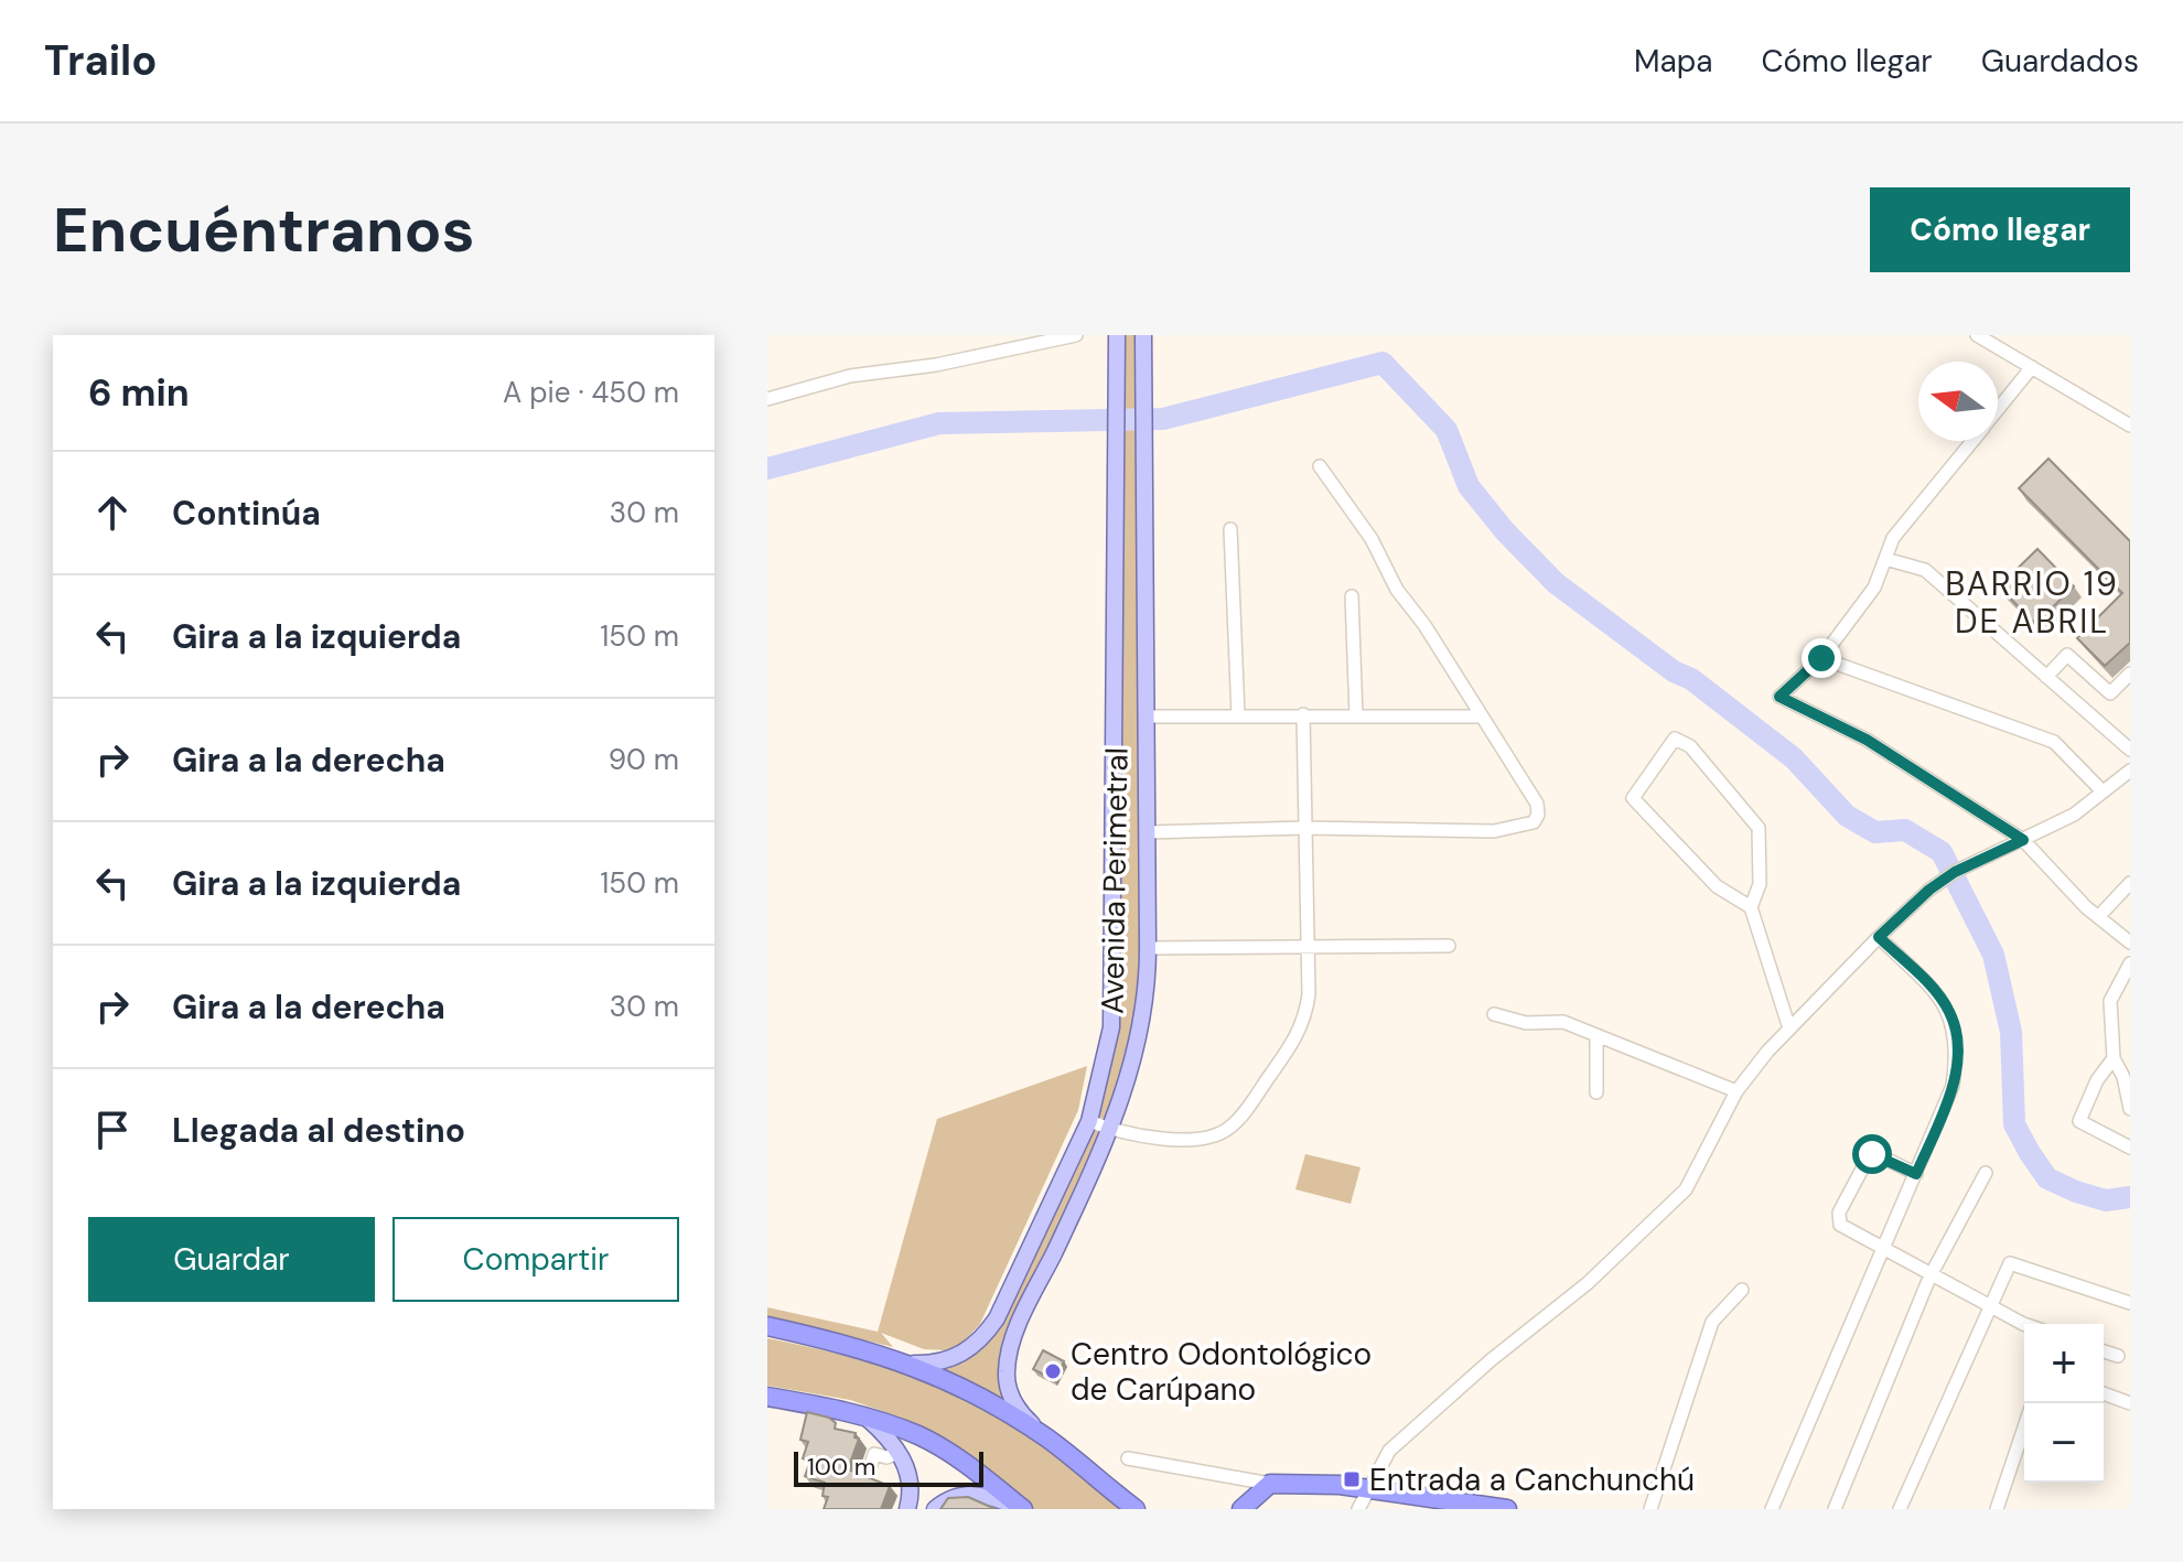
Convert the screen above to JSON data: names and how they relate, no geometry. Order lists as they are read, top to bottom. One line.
{"streets":{"main road":["Avenida Perimetral"]},"districts":["BARRIO 19 DE ABRIL"],"places":{"other":["Centro Odontológico de Carúpano"],"transit":["Entrada a Canchunchú"]},"scale_bar":"100 m","north":"left","page":{"header":"Trailo","nav":["Mapa","Cómo llegar","Guardados"],"buttons":["Cómo llegar",["Guardar","Compartir"]],"title":"Encuéntranos","heading":["6 min","A pie · 450 m"],"list":[["Continúa","30 m"],["Gira a la izquierda","150 m"],["Gira a la derecha","90 m"],["Gira a la izquierda","150 m"],["Gira a la derecha","30 m"],"Llegada al destino"],"map_buttons":["+","−"],"scale":"100 m"}}
